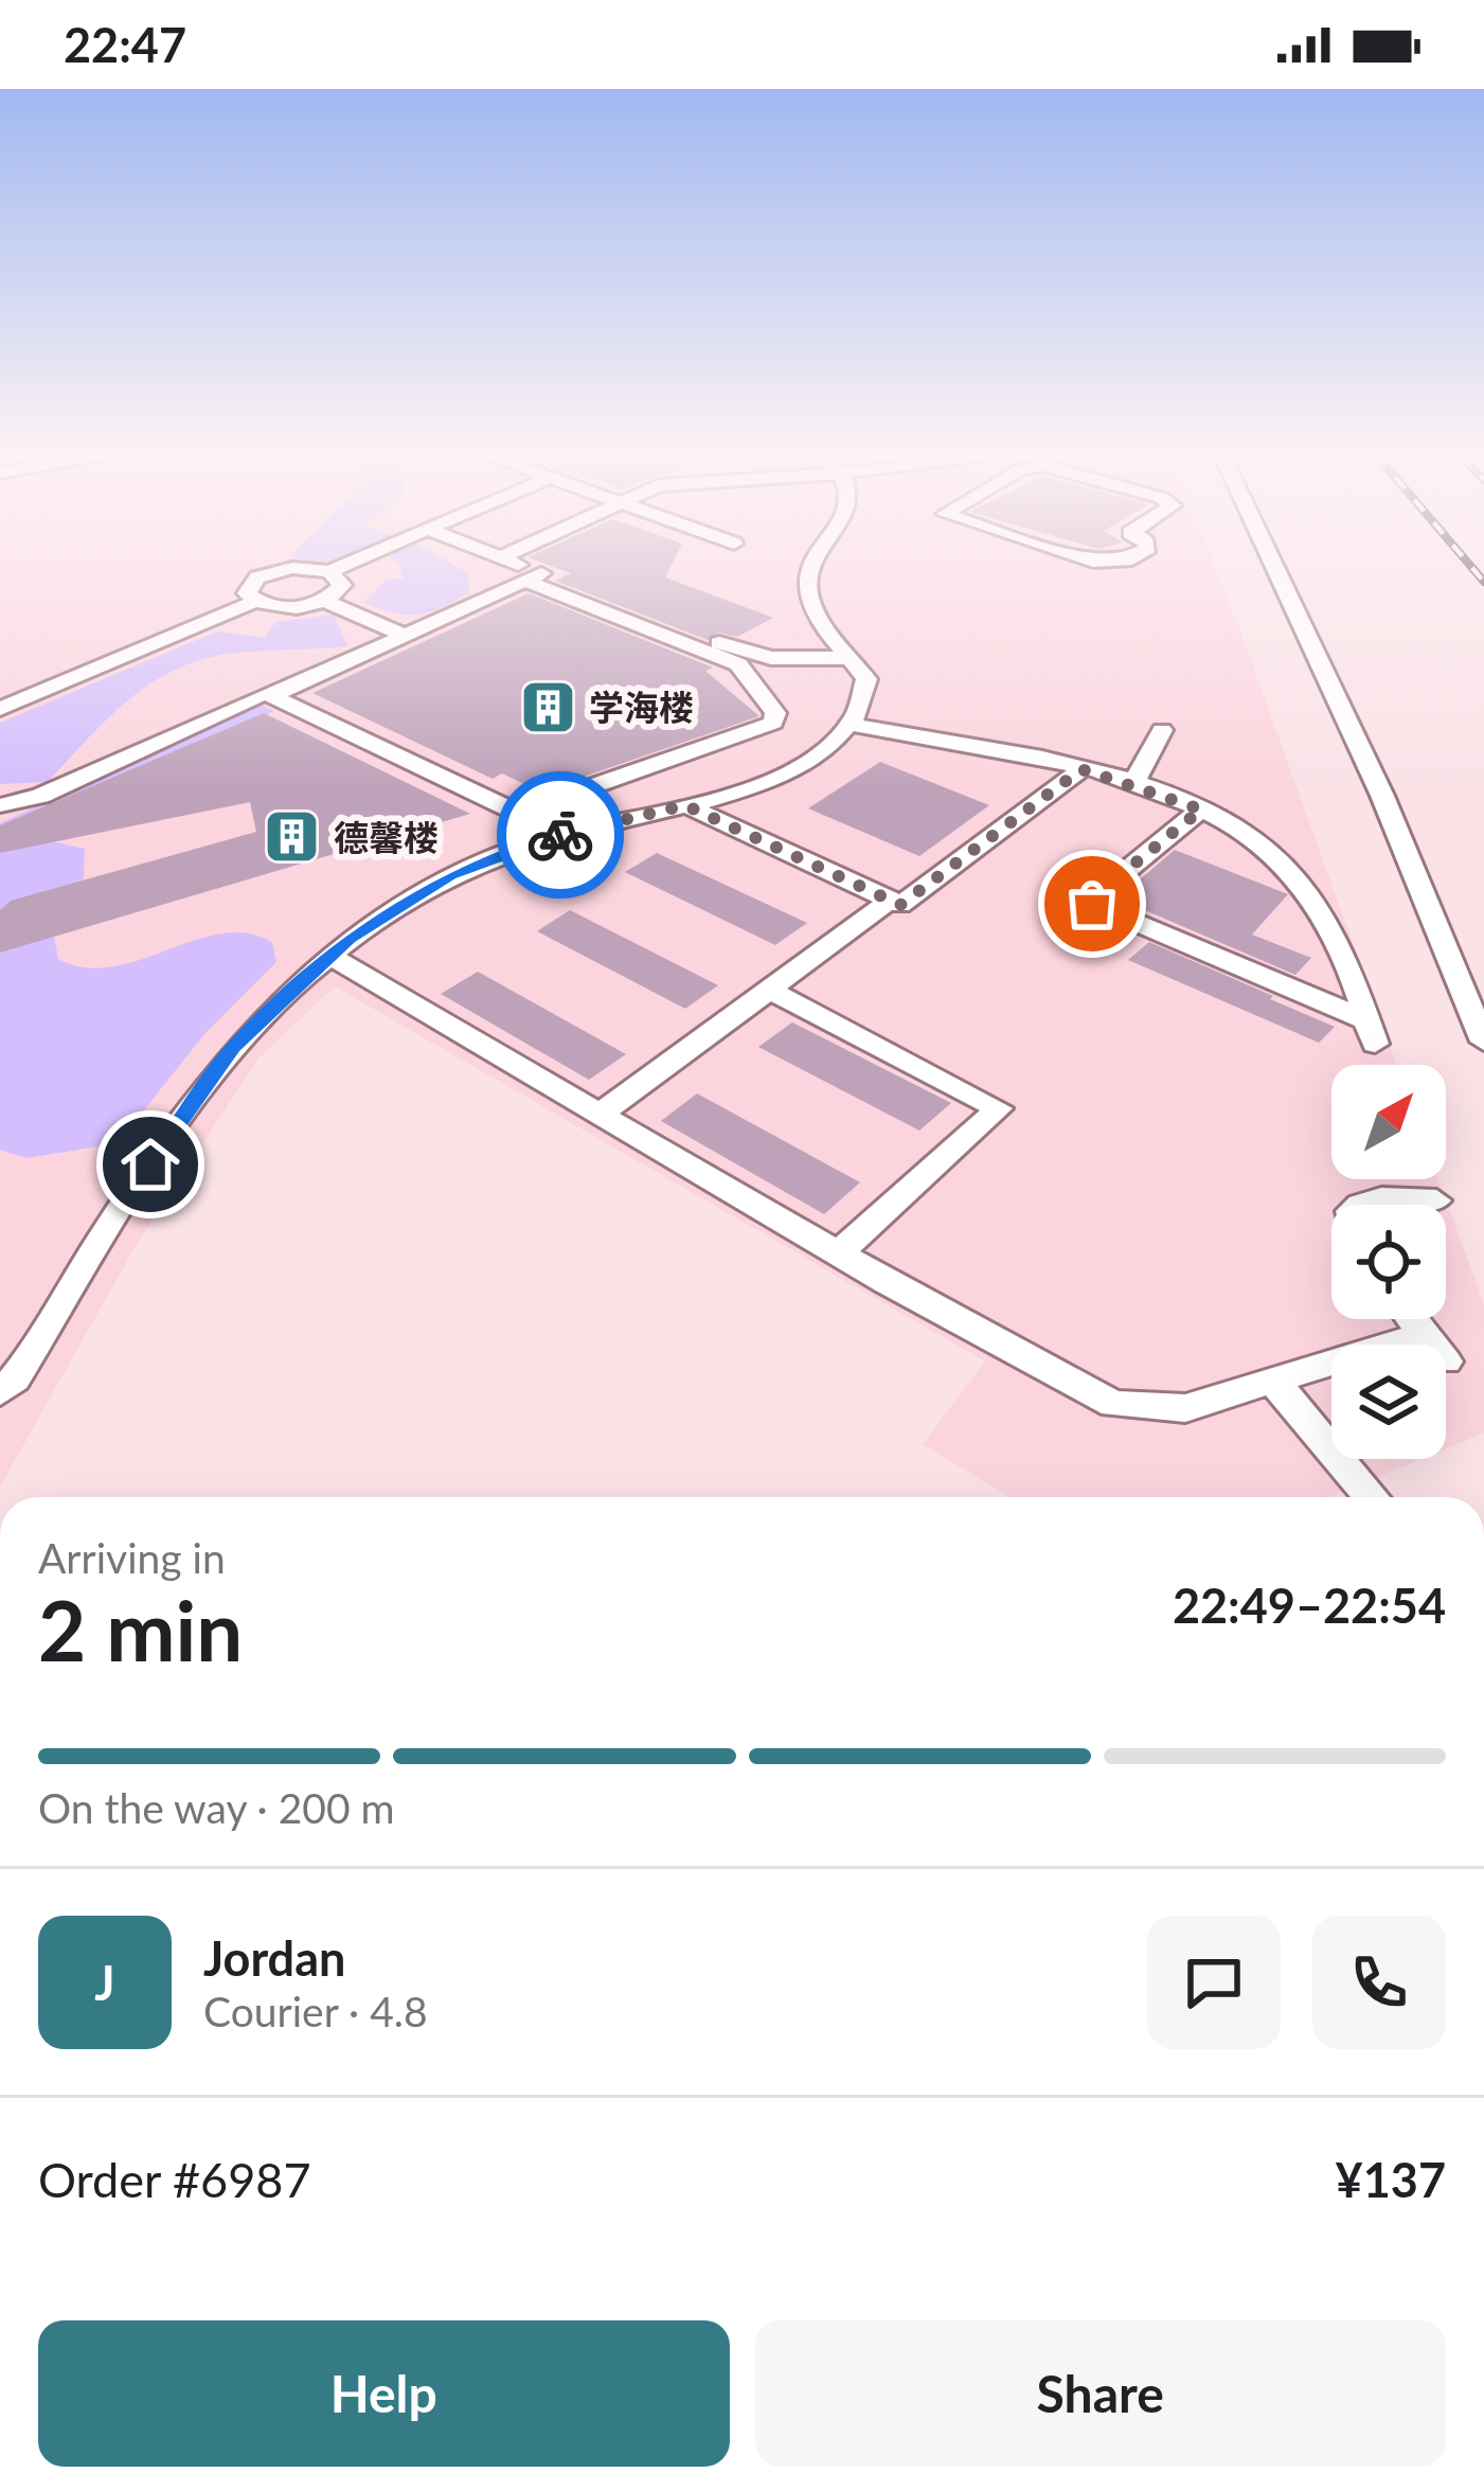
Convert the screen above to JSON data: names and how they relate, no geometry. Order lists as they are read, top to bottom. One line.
{"places":{"building":["学海楼","德馨楼"]},"north":"top right","page":{"status":"22:47","heading":["2 min","Arriving in","22:49–22:54"],"panel":["Jordan","Courier · 4.8","Order #6987","¥137"],"bar":"On the way · 200 m","round":"J","buttons":["Help","Share"]}}
